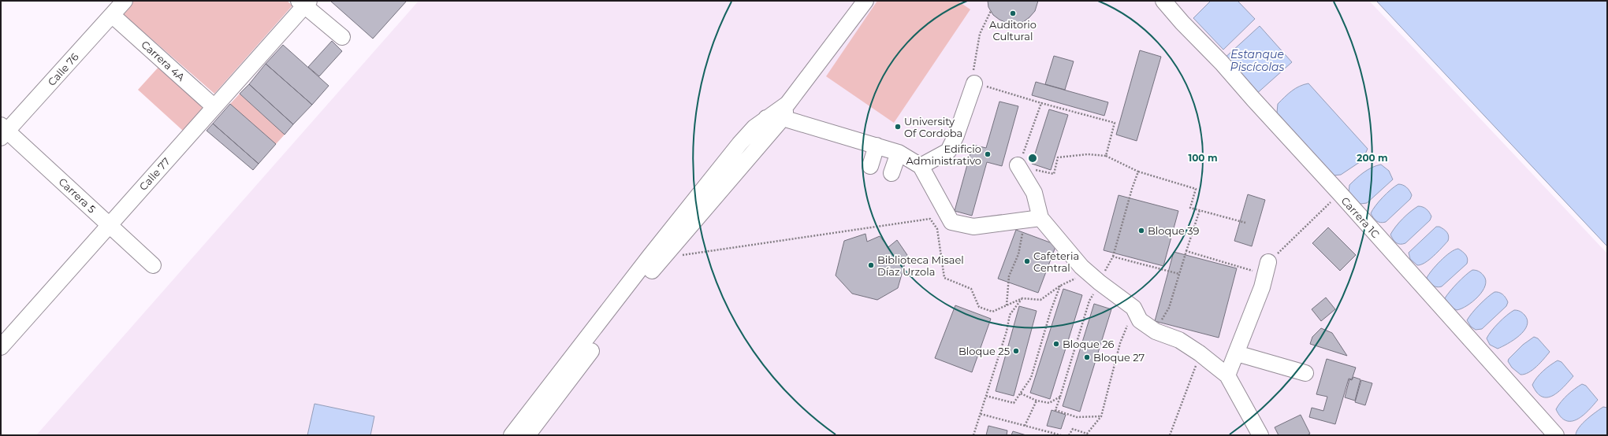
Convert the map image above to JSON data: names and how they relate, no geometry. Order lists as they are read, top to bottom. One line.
{"streets":{"street":["Carrera 4A","Calle 76","Calle 77","Carrera 5","Carrera 1C"]},"crossings":[["Carrera 4A","Calle 76"],["Carrera 4A","Calle 77"],["Calle 76","Carrera 5"],["Calle 77","Carrera 5"]],"water":["Estanque Piscícolas"],"places":["Auditorio Cultural","University Of Cordoba","Edificio Administrativo","Bloque 39","Cafeteria Central","Biblioteca Misael Díaz Urzola","Bloque 26","Bloque 25","Bloque 27"],"rings":["100 m","200 m"]}
